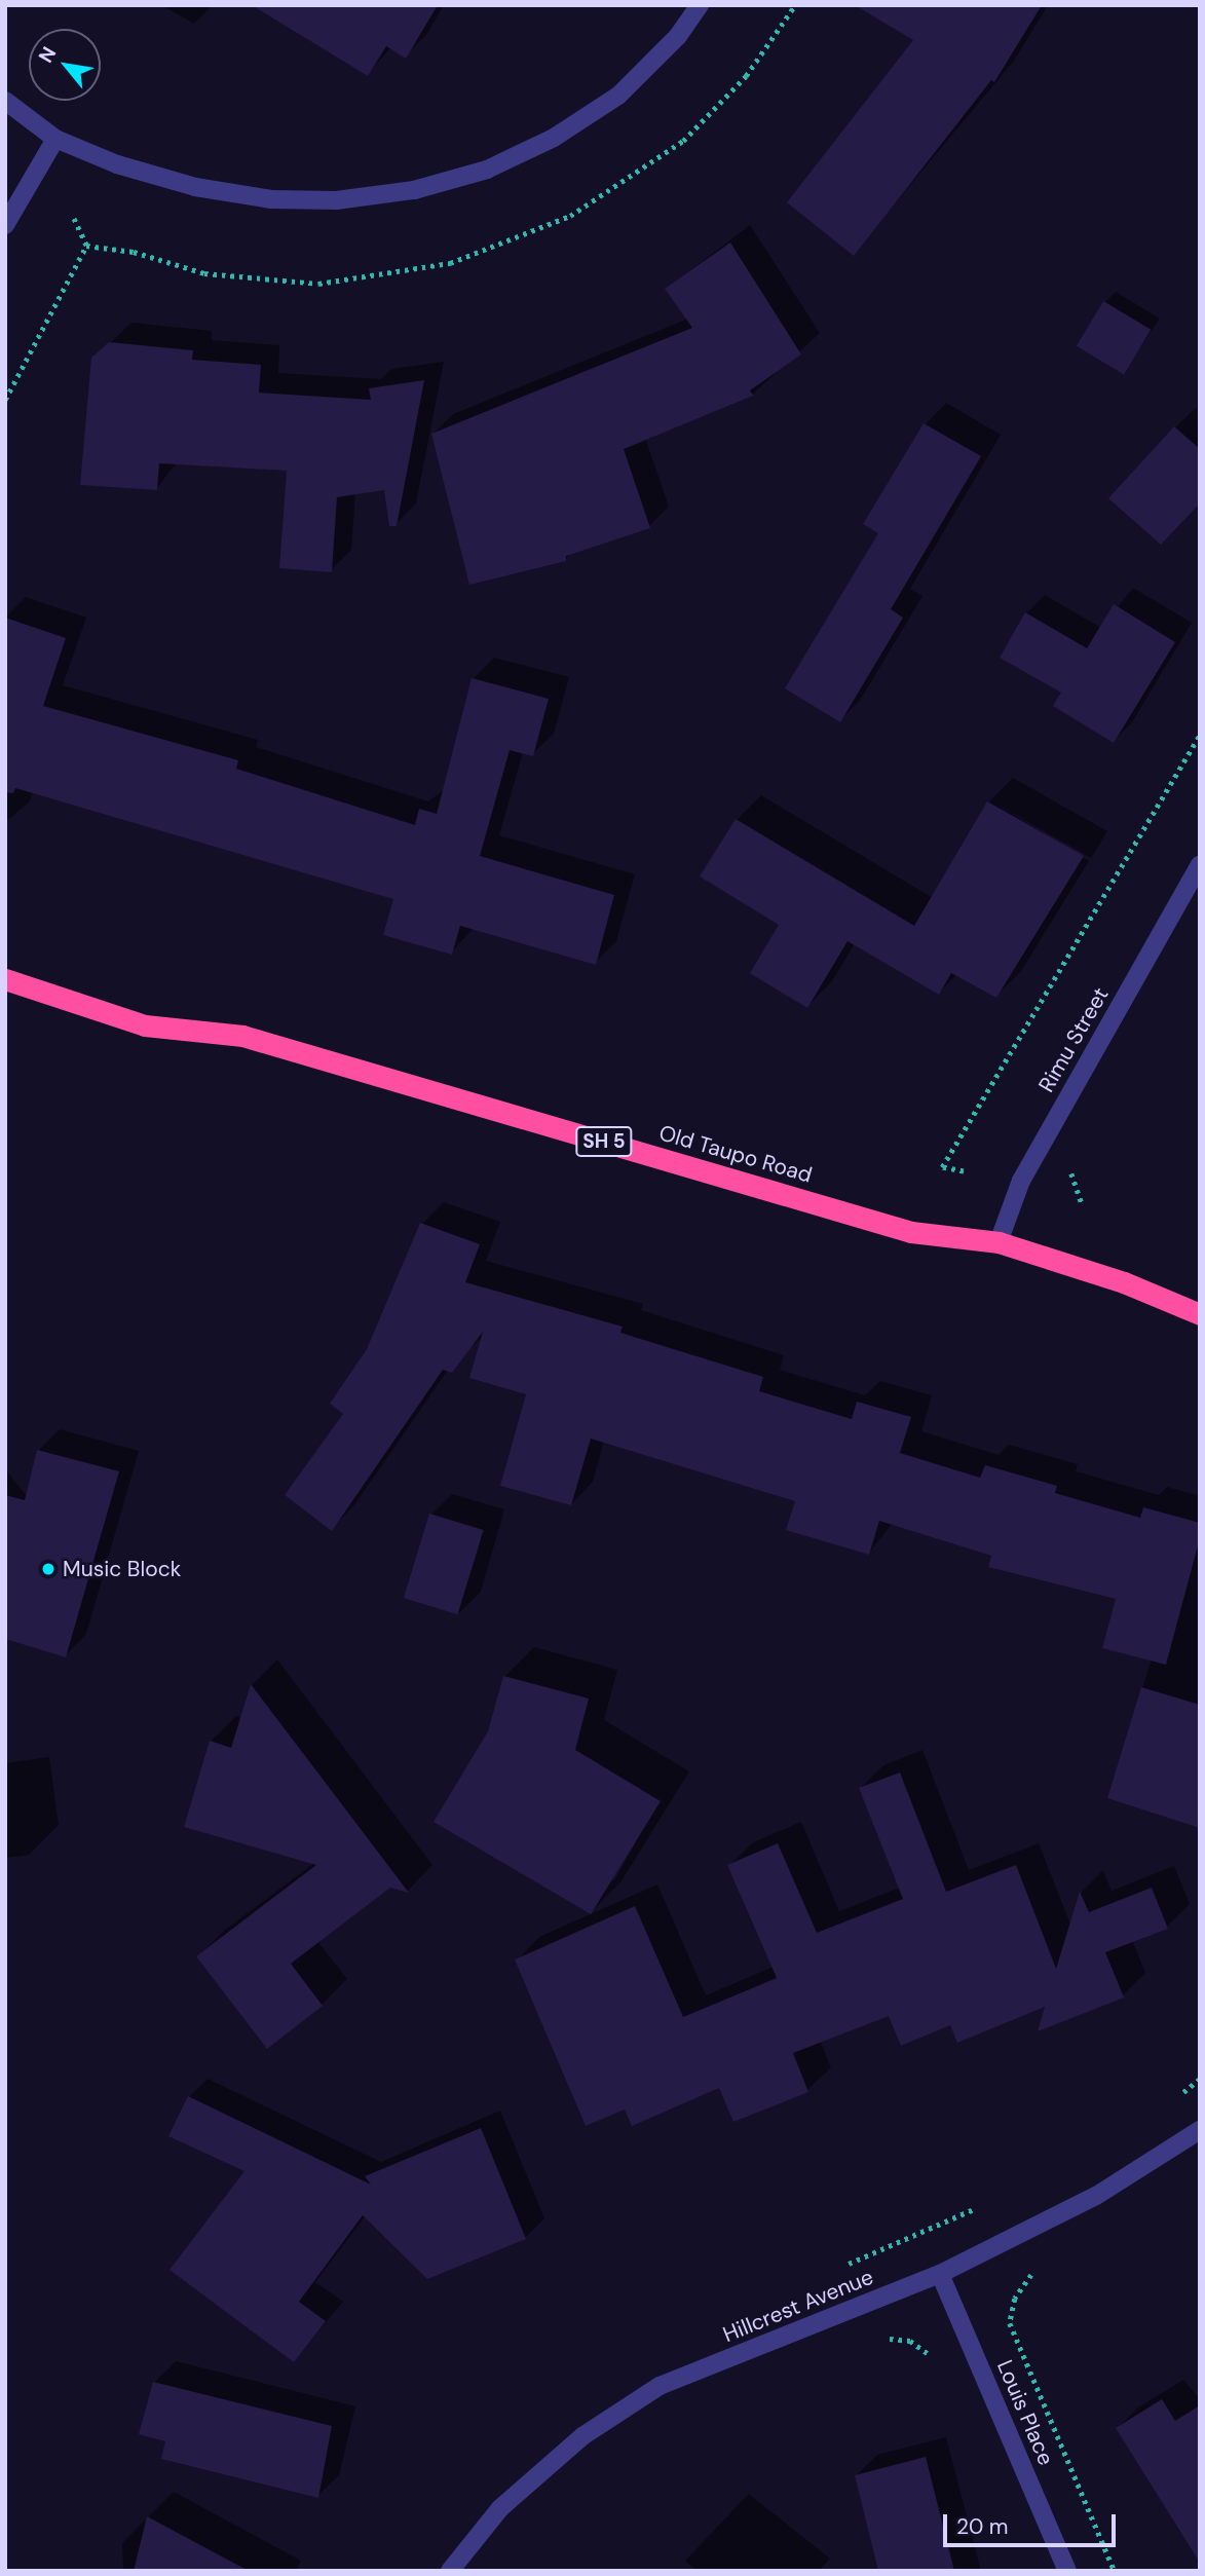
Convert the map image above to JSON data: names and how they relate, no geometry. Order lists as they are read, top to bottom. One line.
{"streets":{"highway":["SH 5","Old Taupo Road"],"street":["Rimu Street","Hillcrest Avenue","Louis Place"]},"crossings":[["Rimu Street","Old Taupo Road"],["Hillcrest Avenue","Louis Place"]],"places":["Music Block"],"scale_bar":"20 m","north":"top left"}
